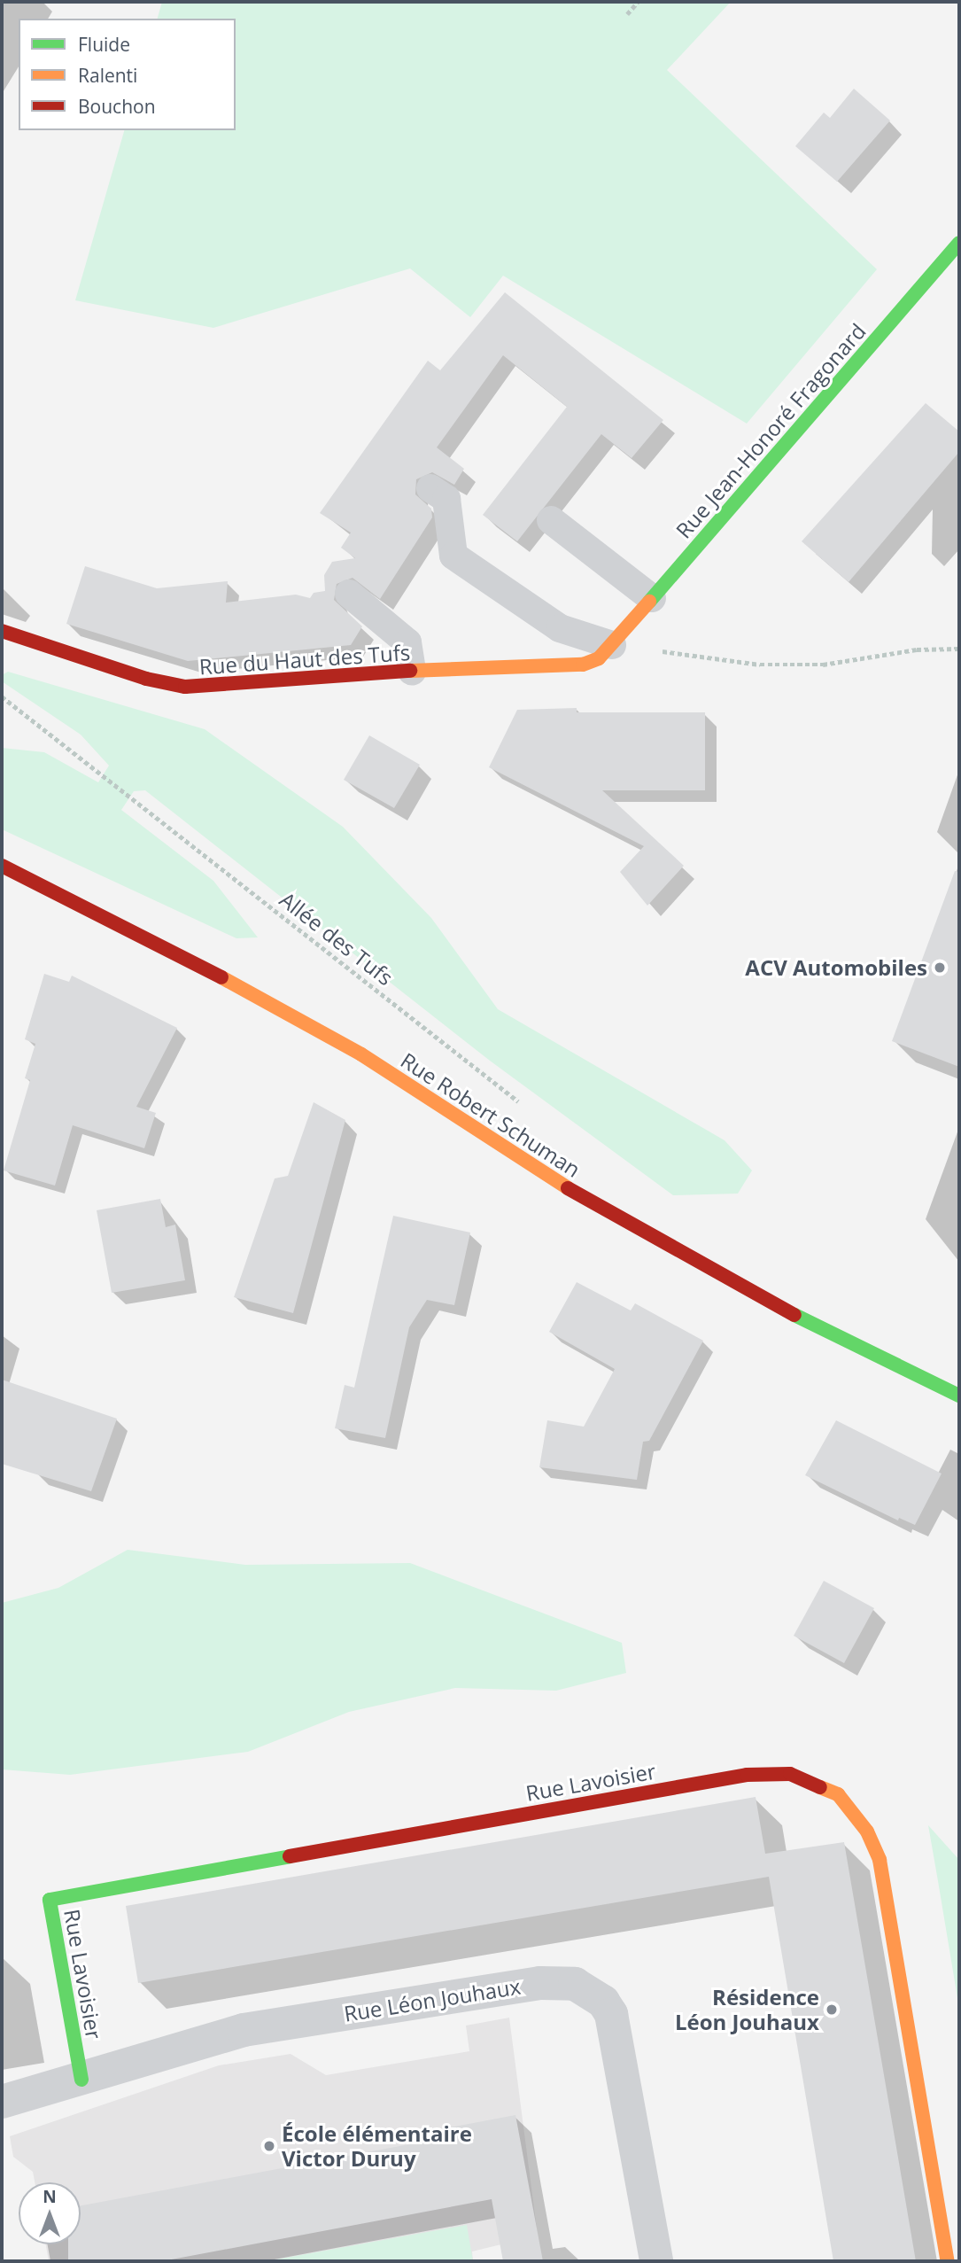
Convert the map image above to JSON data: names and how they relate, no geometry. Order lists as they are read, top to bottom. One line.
{"streets":{"street":["Rue Jean-Honoré Fragonard","Rue du Haut des Tufs","Rue Robert Schuman","Rue Lavoisier","Rue Léon Jouhaux"],"path":["Allée des Tufs"]},"crossings":[["Rue Jean-Honoré Fragonard","Rue du Haut des Tufs"],["Rue Lavoisier","Rue Léon Jouhaux"]],"places":["ACV Automobiles","Résidence Léon Jouhaux","École élémentaire Victor Duruy"],"legend":["Fluide","Ralenti","Bouchon"],"north":"top"}
